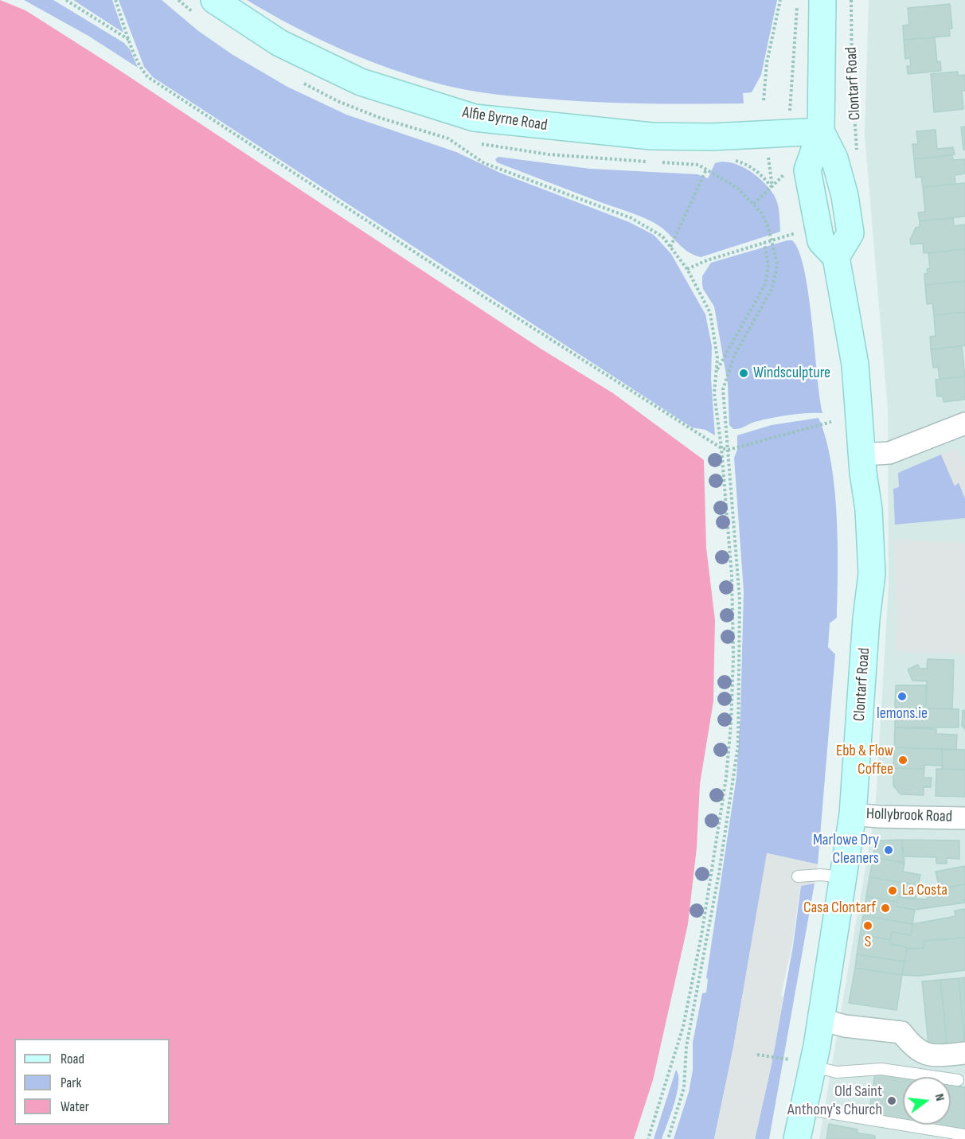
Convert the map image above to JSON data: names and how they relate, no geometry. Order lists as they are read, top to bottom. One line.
{"streets":{"main road":["Clontarf Road","Alfie Byrne Road"],"street":["Hollybrook Road"]},"crossings":[["Clontarf Road","Alfie Byrne Road"],["Clontarf Road","Hollybrook Road"]],"places":["Windsculpture","lemons.ie","Ebb & Flow Coffee","Marlowe Dry Cleaners","La Costa","Casa Clontarf","S","Old Saint Anthony's Church"],"legend":["Road","Park","Water"],"north":"right"}
